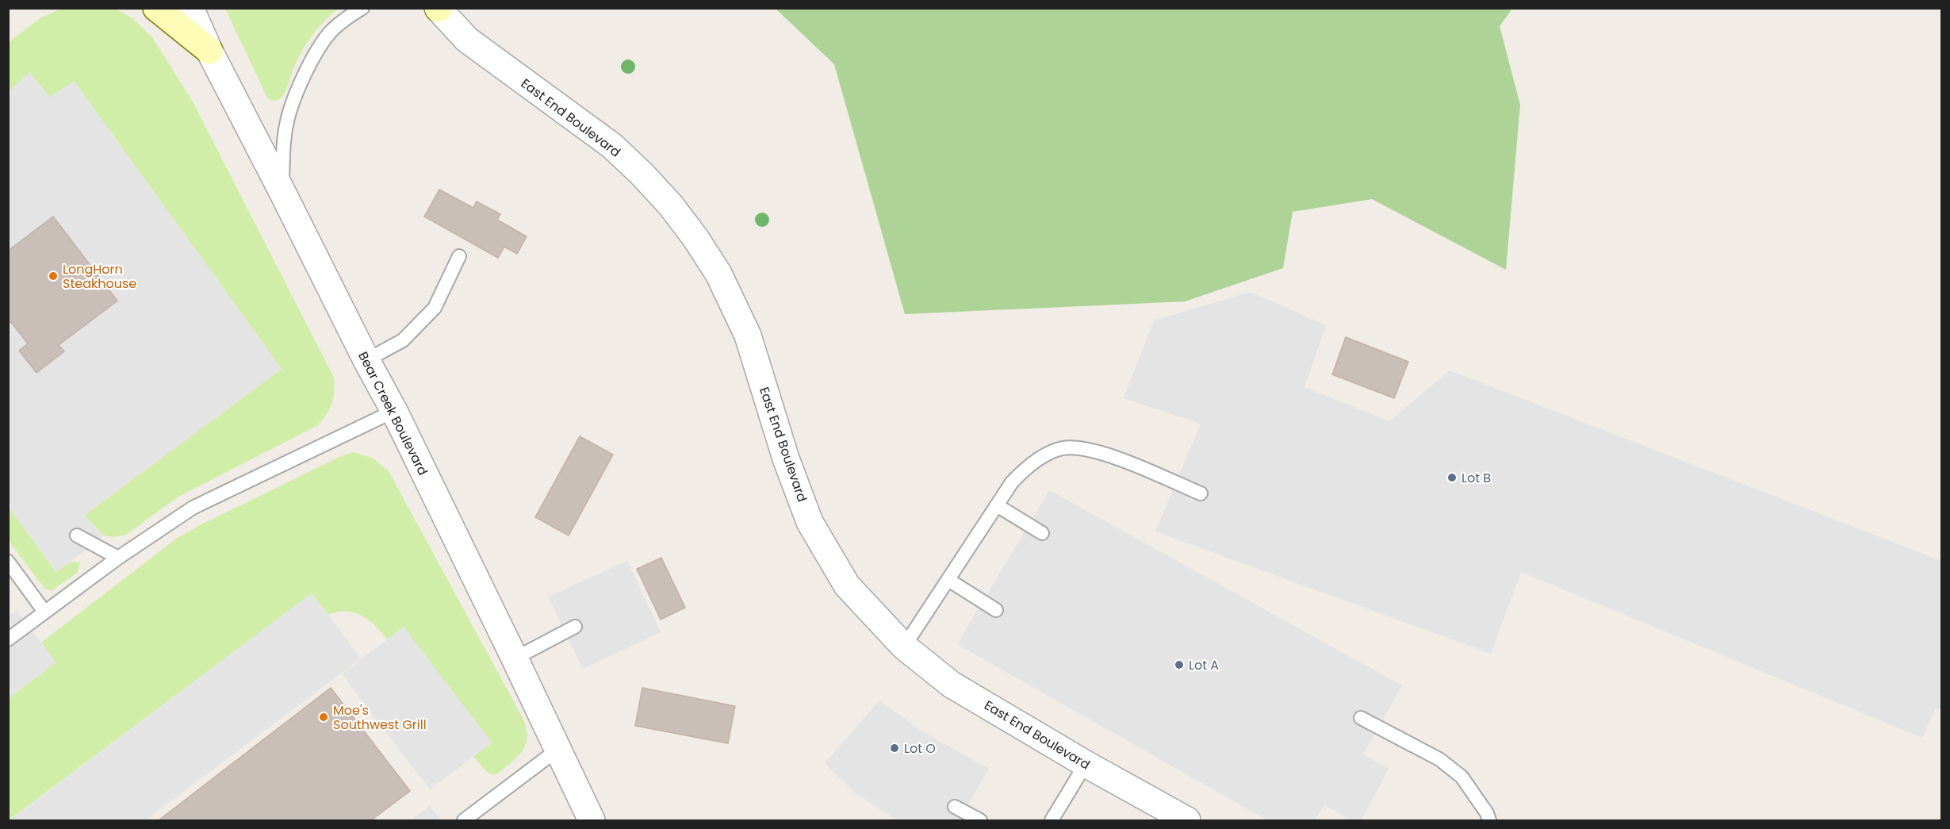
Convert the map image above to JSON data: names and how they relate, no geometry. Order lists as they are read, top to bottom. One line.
{"streets":{"street":["East End Boulevard","Bear Creek Boulevard"]},"places":["LongHorn Steakhouse","Lot B","Lot A","Moe's Southwest Grill","Lot O"]}
